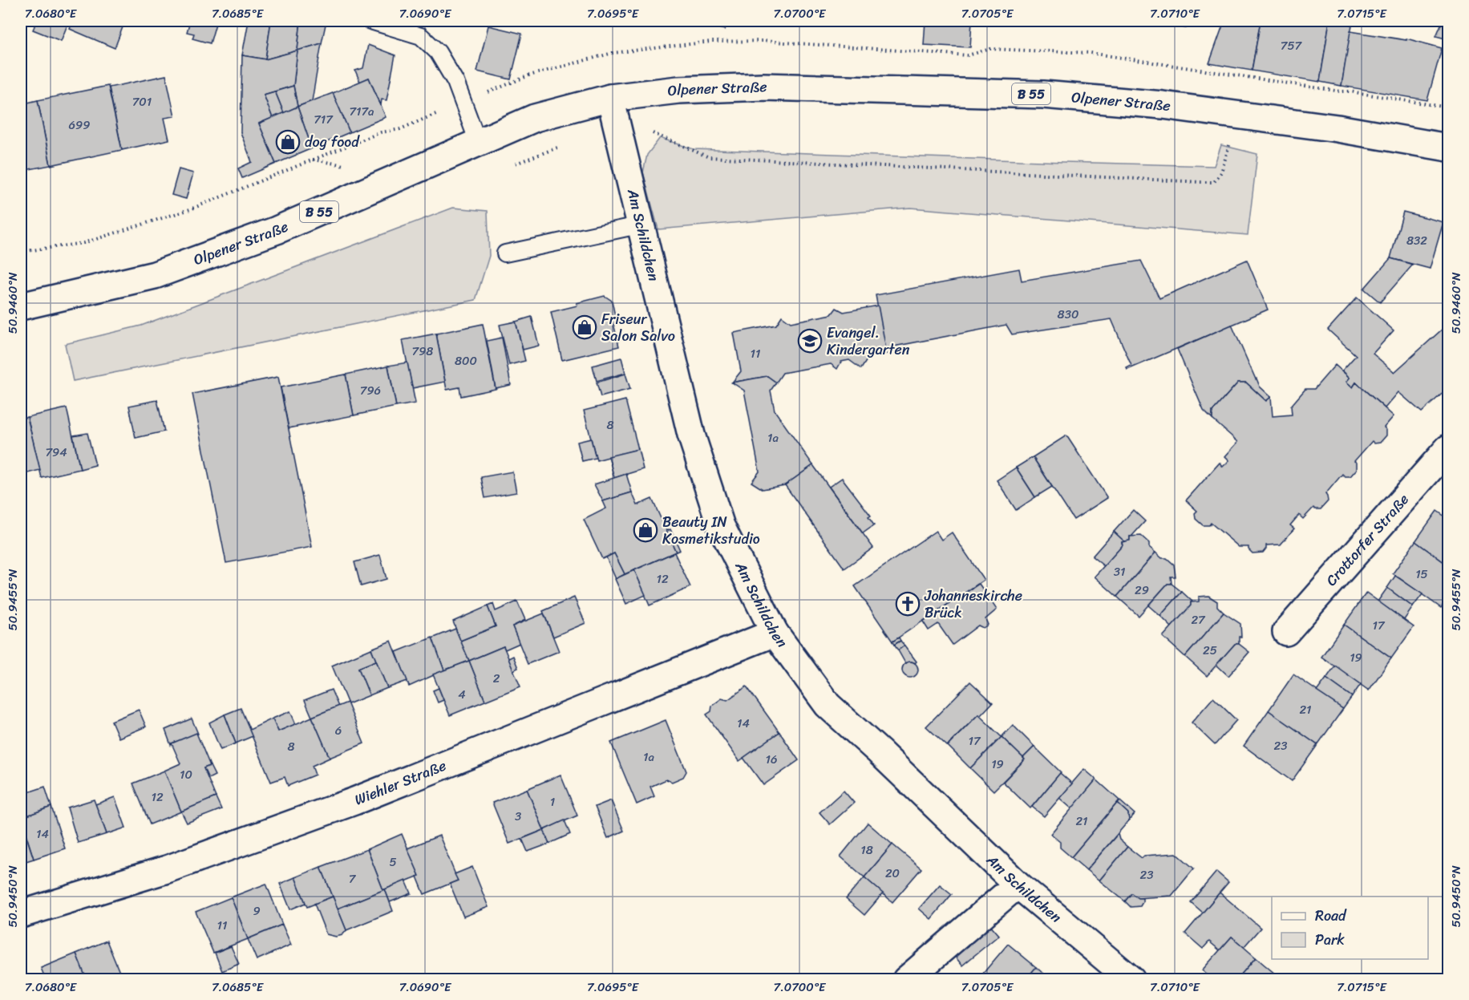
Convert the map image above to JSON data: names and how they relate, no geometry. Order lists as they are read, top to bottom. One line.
{"streets":{"street":["Olpener Straße","B 55","Am Schildchen","Crottorfer Straße","Wiehler Straße"]},"crossings":[["Olpener Straße","Am Schildchen"],["Am Schildchen","Wiehler Straße"]],"places":{"shop":["dog food","Friseur Salon Salvo","Beauty IN Kosmetikstudio"],"school or university":["Evangel. Kindergarten"],"church":["Johanneskirche Brück"]},"house_numbers":["757","701","717a","717","699","832","830","798","11","800","796","8","1a","794","31","15","12","29","27","17","25","19","2","4","21","14","6","17","23","8","1a","16","19","10","12","1","3","21","14","18","5","20","23","7","9","11"],"legend":["Road","Park"],"coordinates":["7.0680°E","7.0685°E","7.0690°E","7.0695°E","7.0700°E","7.0705°E","7.0710°E","7.0715°E","50.9460°N","50.9455°N","50.9450°N"]}
